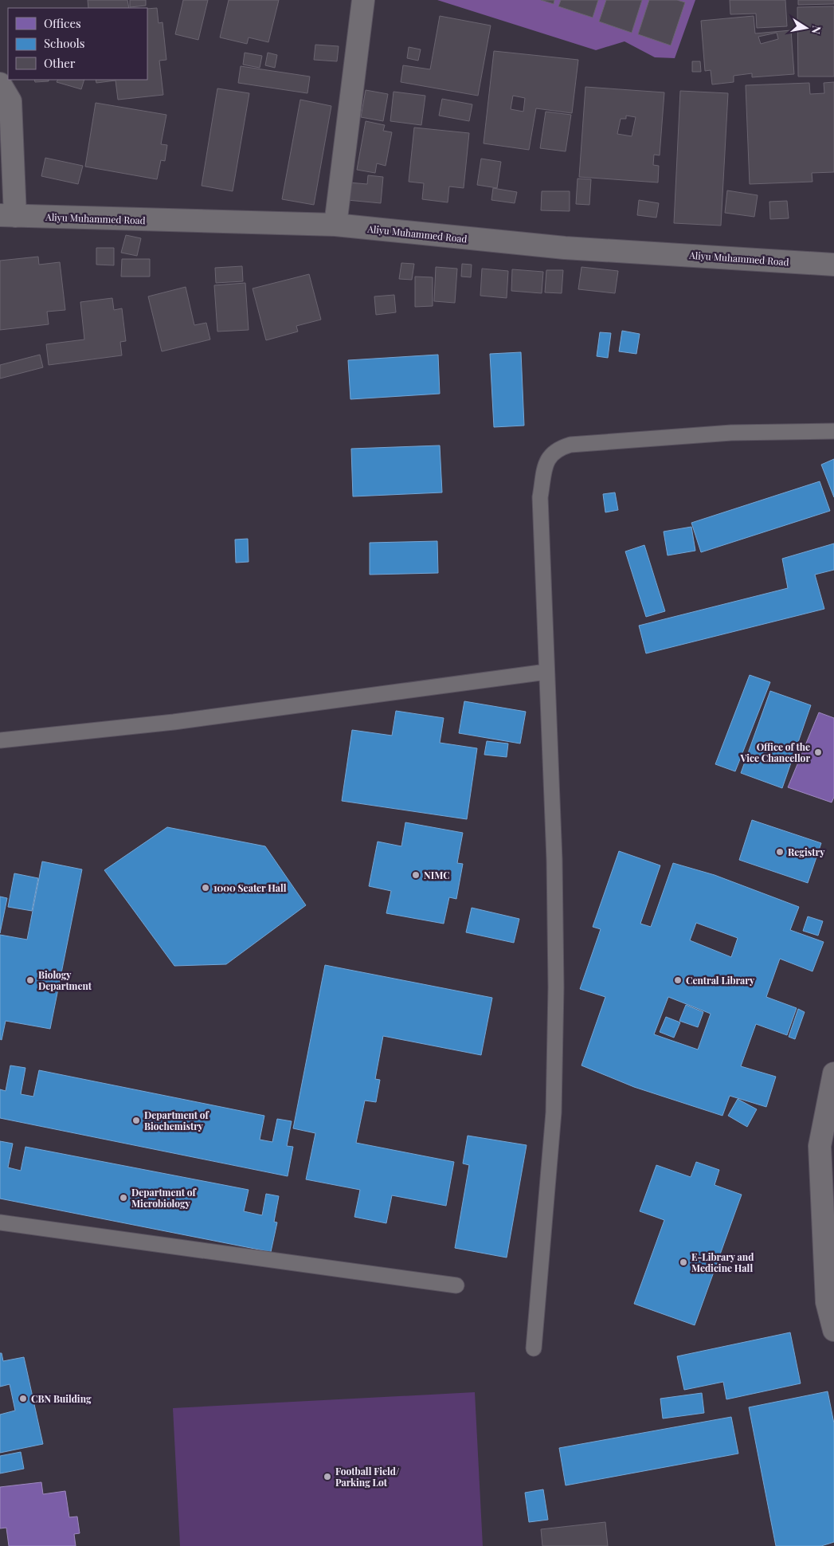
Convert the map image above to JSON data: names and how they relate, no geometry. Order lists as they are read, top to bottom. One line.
{"streets":{"street":["Aliyu Muhammed Road"]},"places":["Office of the Vice Chancellor","Registry","NIMC","1000 Seater Hall","Biology Department","Central Library","Department of Biochemistry","Department of Microbiology","E-Library and Medicine Hall","CBN Building","Football Field/ Parking Lot"],"legend":["Offices","Schools","Other"],"north":"right"}
